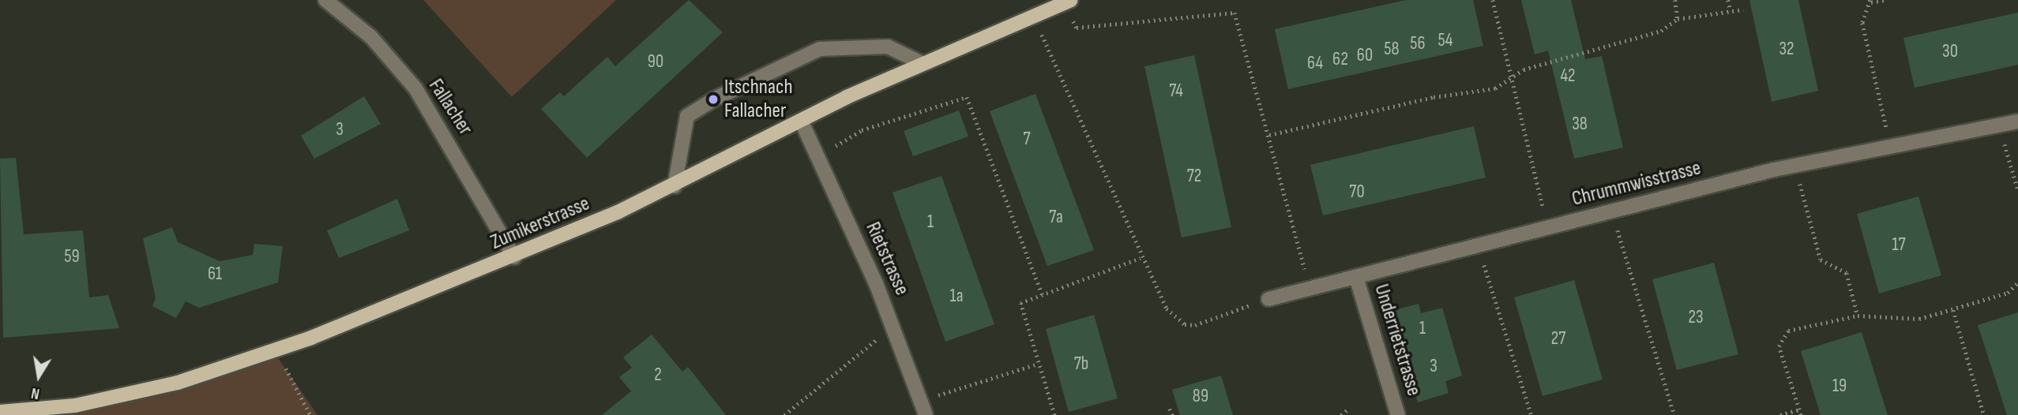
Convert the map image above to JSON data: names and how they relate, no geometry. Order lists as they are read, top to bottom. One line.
{"streets":{"main road":["Zumikerstrasse"],"street":["Fallacher","Chrummwisstrasse","Rietstrasse","Underrietstrasse"]},"crossings":[["Fallacher","Zumikerstrasse"],["Chrummwisstrasse","Underrietstrasse"],["Zumikerstrasse","Rietstrasse"]],"places":["Itschnach Fallacher"],"house_numbers":["54","56","58","32","30","60","62","90","64","42","74","38","3","7","72","70","7a","1","17","59","61","1a","23","1","27","7b","3","2","19","89"],"north":"bottom"}
